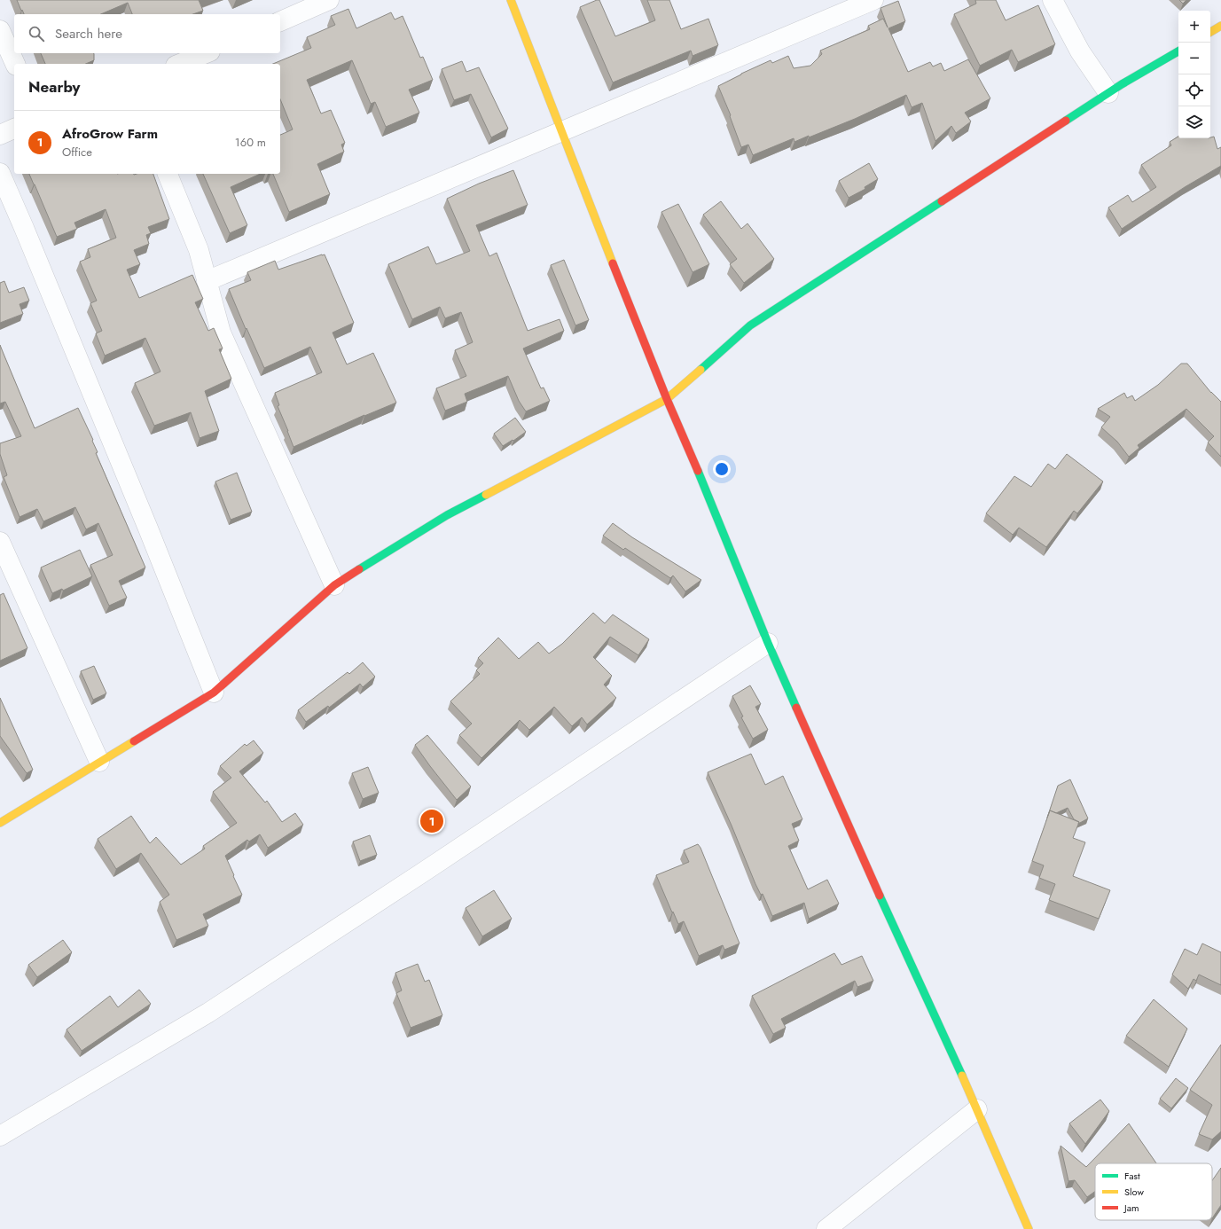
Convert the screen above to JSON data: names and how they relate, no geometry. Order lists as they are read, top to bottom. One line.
{"legend":["Fast","Slow","Jam"],"page":{"map_buttons":["+","−"],"search":"Search here","heading":"Nearby","list":[{"mark":"1","name":"AfroGrow Farm","note":"Office","value":"160 m"}],"pins":"1"}}
